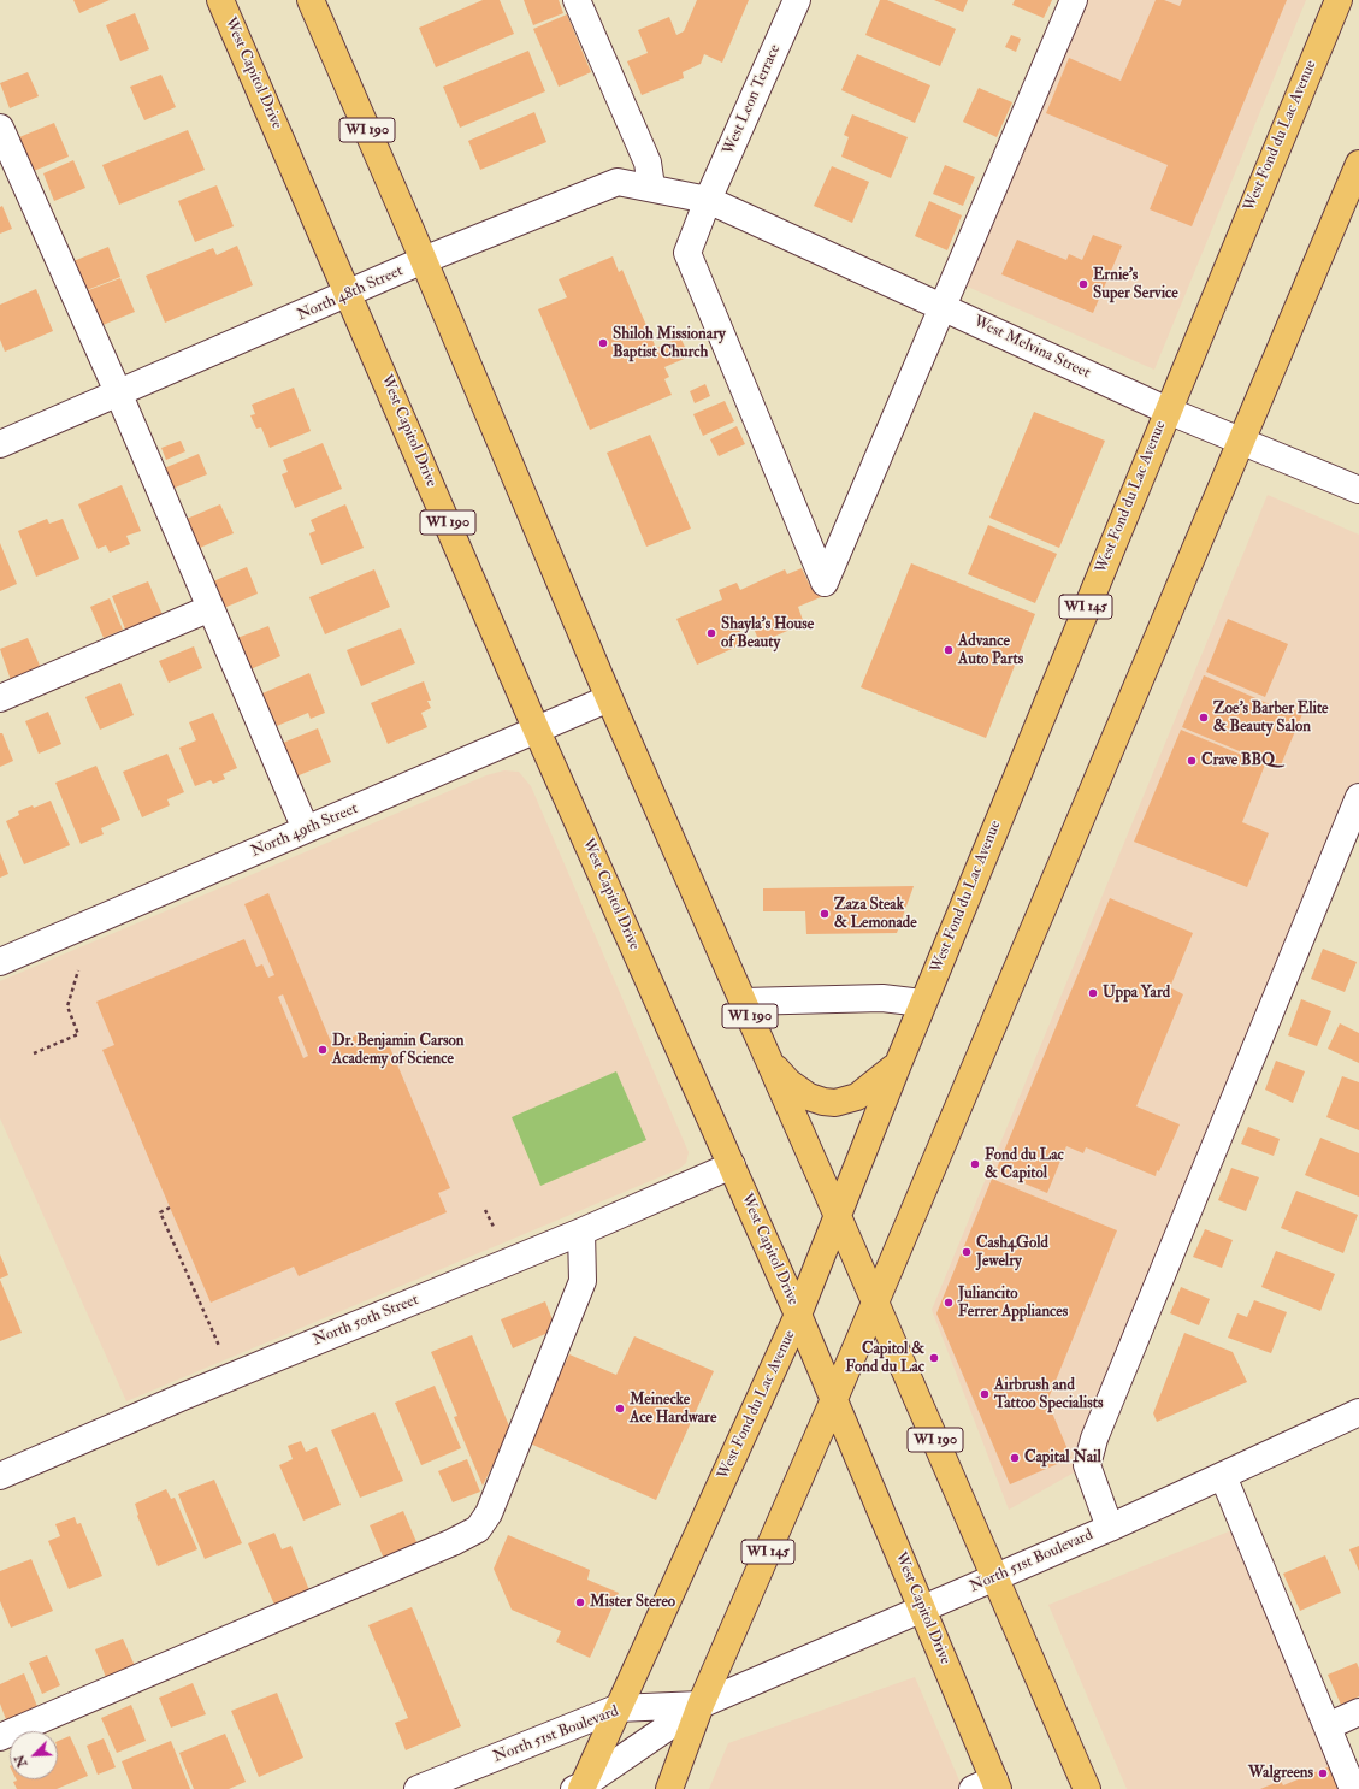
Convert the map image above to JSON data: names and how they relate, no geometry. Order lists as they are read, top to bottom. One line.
{"streets":{"main road":["West Capitol Drive","WI 190","West Fond du Lac Avenue","WI 145"],"street":["West Leon Terrace","North 48th Street","West Melvina Street","North 49th Street","North 50th Street","North 51st Boulevard"]},"crossings":[["West Capitol Drive","West Fond du Lac Avenue"],["West Capitol Drive","North 48th Street"],["West Capitol Drive","WI 145"],["West Capitol Drive","North 49th Street"],["West Capitol Drive","North 50th Street"],["West Capitol Drive","North 51st Boulevard"],["West Leon Terrace","North 48th Street"],["West Leon Terrace","West Melvina Street"],["WI 190","West Fond du Lac Avenue"],["WI 190","North 48th Street"],["WI 190","WI 145"],["WI 190","North 49th Street"],["WI 190","North 51st Boulevard"],["West Fond du Lac Avenue","West Melvina Street"],["West Fond du Lac Avenue","North 51st Boulevard"],["North 48th Street","West Melvina Street"],["West Melvina Street","WI 145"],["WI 145","North 51st Boulevard"]],"places":["Ernie's Super Service","Shiloh Missionary Baptist Church","Shayla's House of Beauty","Advance Auto Parts","Zoe's Barber Elite & Beauty Salon","Crave BBQ","Zaza Steak & Lemonade","Uppa Yard","Dr. Benjamin Carson Academy of Science","Fond du Lac & Capitol","Cash4Gold Jewelry","Juliancito Ferrer Appliances","Capitol & Fond du Lac","Airbrush and Tattoo Specialists","Meinecke Ace Hardware","Capital Nail","Mister Stereo","Walgreens"],"north":"bottom left"}
